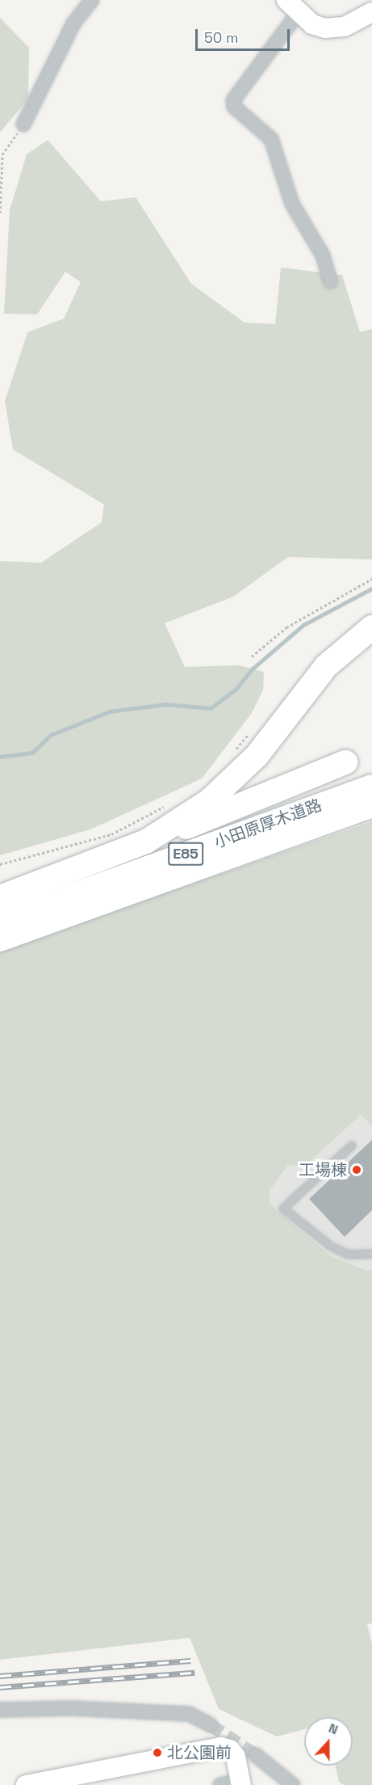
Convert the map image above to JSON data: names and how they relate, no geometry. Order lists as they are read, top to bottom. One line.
{"streets":{"highway":["小田原厚木道路","E85"]},"places":["工場棟","北公園前"],"scale_bar":"50 m","north":"top"}
